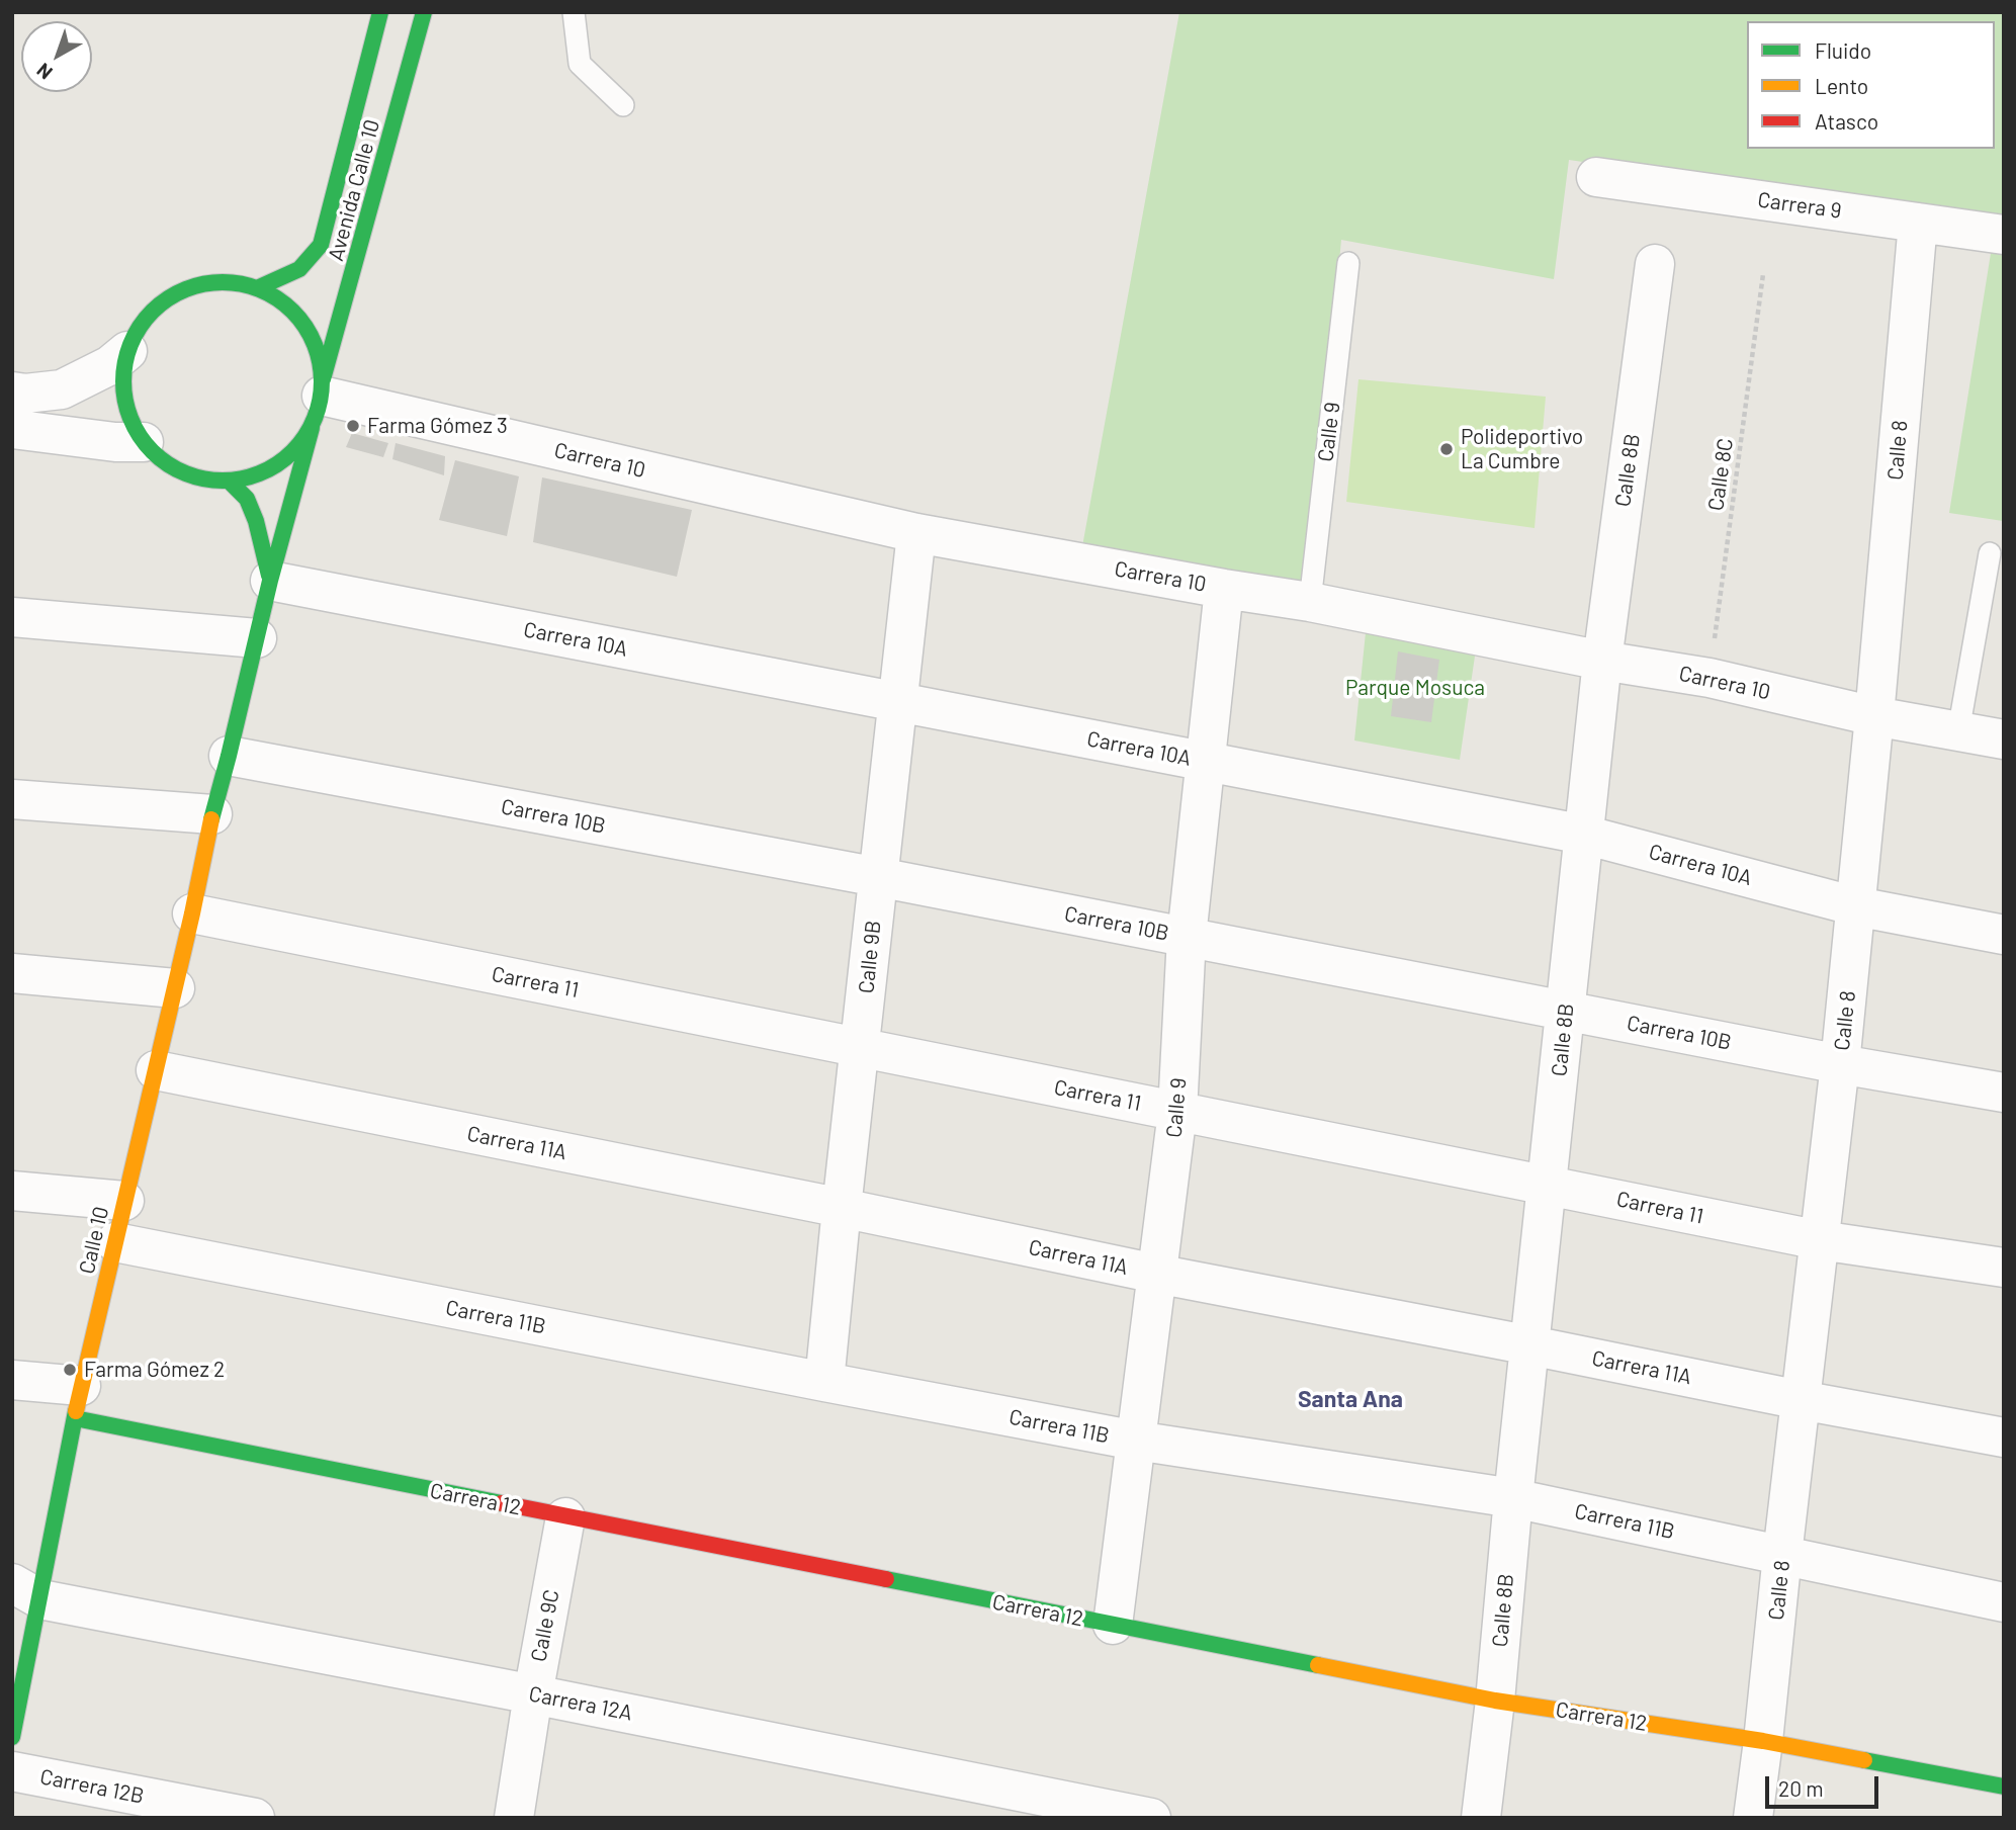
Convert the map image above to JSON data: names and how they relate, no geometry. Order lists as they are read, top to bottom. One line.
{"streets":{"street":["Avenida Calle 10","Carrera 9","Calle 9","Calle 8","Carrera 10","Calle 8B","Carrera 10A","Carrera 10B","Calle 9B","Carrera 11","Carrera 11A","Calle 10","Carrera 11B","Carrera 12","Calle 9C","Carrera 12A","Carrera 12B"],"path":["Calle 8C"]},"crossings":[["Avenida Calle 10","Carrera 10"],["Avenida Calle 10","Carrera 10A"],["Avenida Calle 10","Carrera 10B"],["Avenida Calle 10","Calle 10"],["Carrera 9","Calle 8"],["Calle 9","Carrera 10"],["Calle 9","Carrera 10A"],["Calle 9","Carrera 10B"],["Calle 9","Carrera 11"],["Calle 9","Carrera 11A"],["Calle 9","Carrera 11B"],["Calle 9","Carrera 12"],["Calle 8","Carrera 10"],["Calle 8","Carrera 10A"],["Calle 8","Carrera 10B"],["Calle 8","Carrera 11"],["Calle 8","Carrera 11A"],["Calle 8","Carrera 11B"],["Calle 8","Carrera 12"],["Carrera 10","Calle 8B"],["Carrera 10","Calle 8C"],["Carrera 10","Calle 9B"],["Calle 8B","Carrera 10A"],["Calle 8B","Carrera 10B"],["Calle 8B","Carrera 11"],["Calle 8B","Carrera 11A"],["Calle 8B","Carrera 11B"],["Calle 8B","Carrera 12"],["Carrera 10A","Calle 9B"],["Carrera 10B","Calle 9B"],["Carrera 10B","Calle 10"],["Calle 9B","Carrera 11"],["Calle 9B","Carrera 11A"],["Calle 9B","Carrera 11B"],["Carrera 11","Calle 10"],["Carrera 11A","Calle 10"],["Calle 10","Carrera 11B"],["Calle 10","Carrera 12"],["Calle 10","Carrera 12A"],["Carrera 12","Calle 9C"],["Calle 9C","Carrera 12A"]],"districts":["Santa Ana"],"parks":["Parque Mosuca"],"places":["Farma Gómez 3","Polideportivo La Cumbre","Farma Gómez 2"],"legend":["Fluido","Lento","Atasco"],"scale_bar":"20 m","north":"bottom left"}
